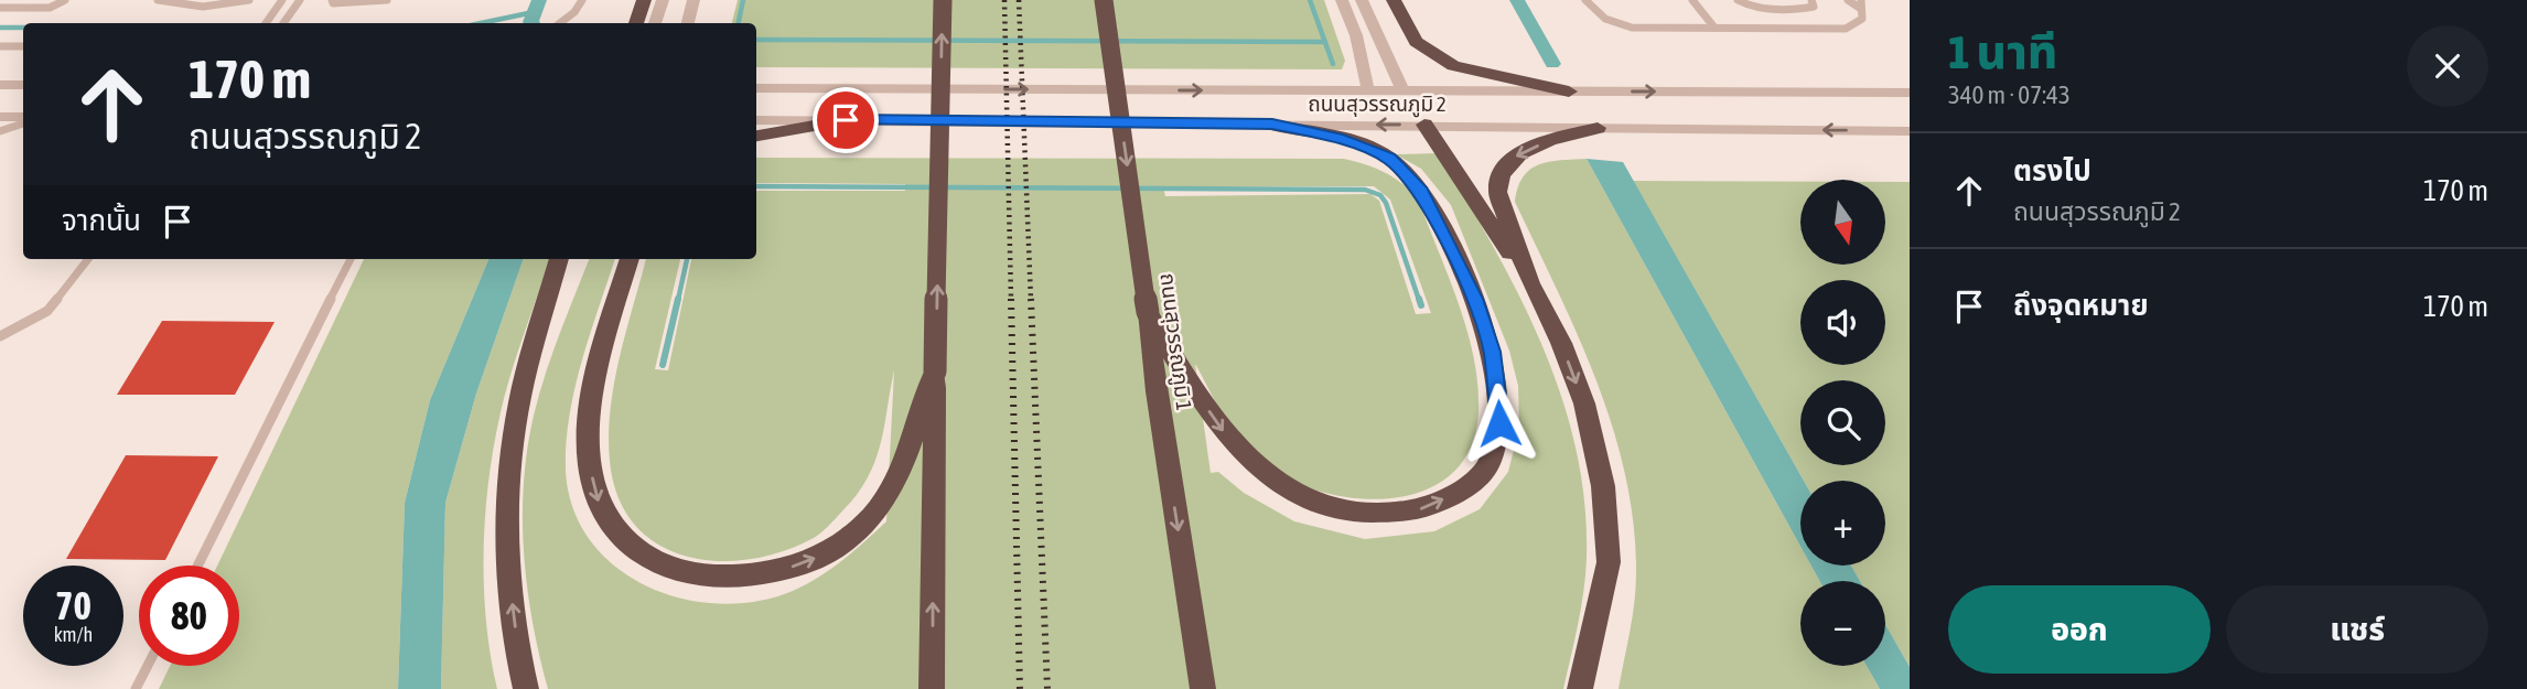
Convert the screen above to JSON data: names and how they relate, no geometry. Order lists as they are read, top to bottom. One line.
{"streets":{"highway":["ถนนสุวรรณภูมิ 1"],"street":["ถนนสุวรรณภูมิ 2"]},"one_way":["ถนนสุวรรณภูมิ 1"],"north":"bottom","page":{"heading":["1 นาที","340 m · 07:43"],"turn":["170 m","ถนนสุวรรณภูมิ 2"],"list":[{"name":"ตรงไป","note":"ถนนสุวรรณภูมิ 2","value":"170 m"},{"name":"ถึงจุดหมาย","value":"170 m"}],"map_buttons":["+","−"],"then":"จากนั้น","speed":"70 km/h","limit":"80","buttons":["ออก","แชร์"]}}
